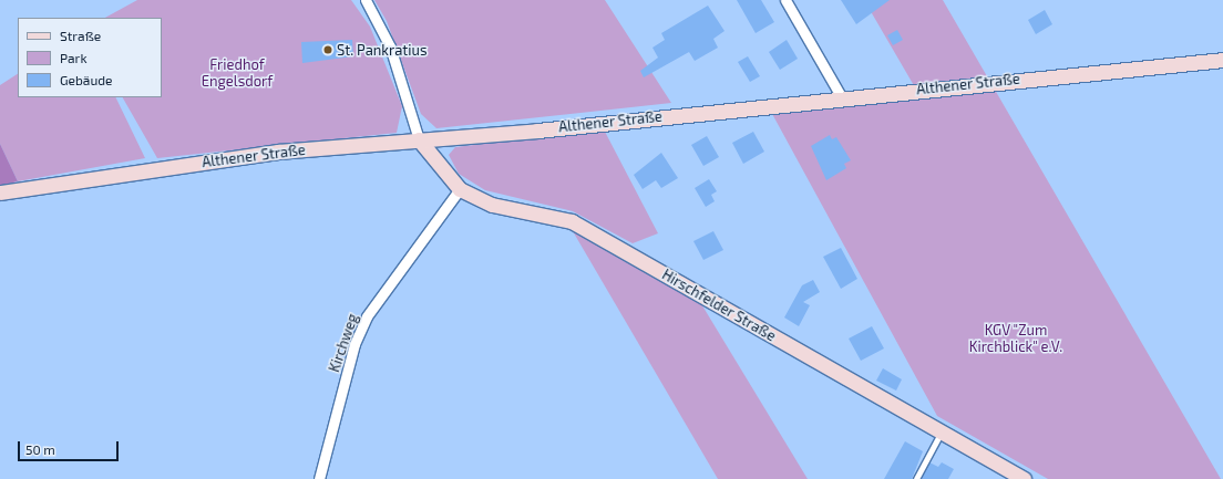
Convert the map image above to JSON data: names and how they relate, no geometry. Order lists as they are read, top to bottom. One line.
{"streets":{"main road":["Althener Straße","Hirschfelder Straße"],"street":["Kirchweg"]},"crossings":[["Althener Straße","Hirschfelder Straße"],["Hirschfelder Straße","Kirchweg"]],"parks":["Friedhof Engelsdorf","KGV \"Zum Kirchblick\" e.V."],"places":["St. Pankratius"],"legend":["Straße","Park","Gebäude"],"scale_bar":"50 m"}
